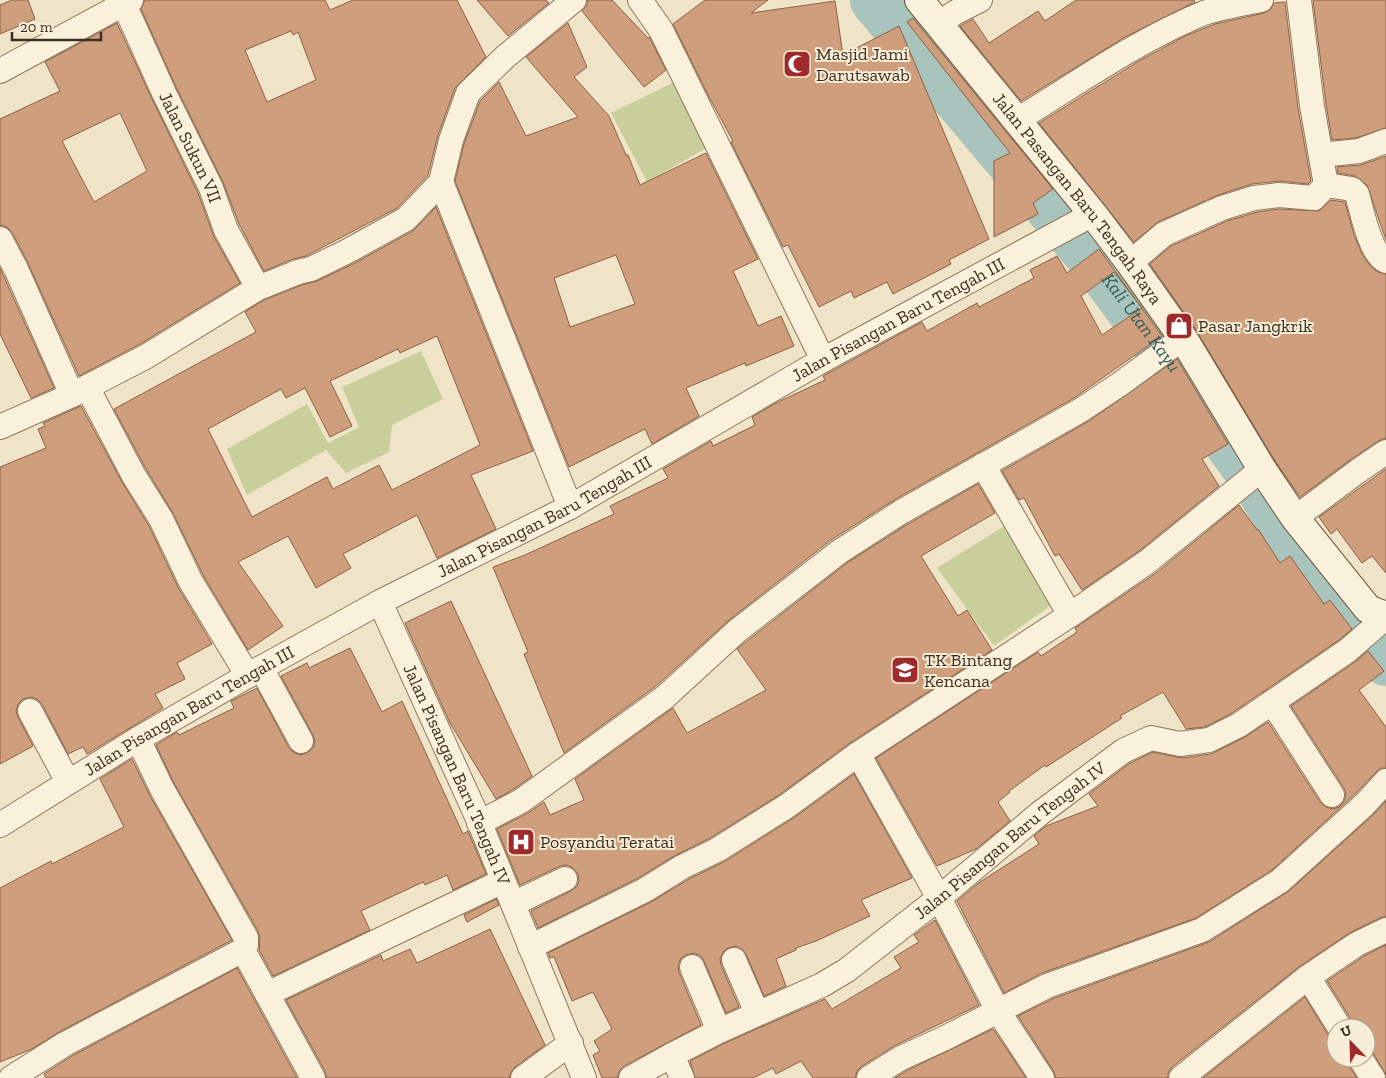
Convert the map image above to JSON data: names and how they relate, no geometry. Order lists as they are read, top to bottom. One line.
{"streets":{"street":["Jalan Sukun VII","Jalan Pasangan Baru Tengah Raya","Jalan Pisangan Baru Tengah III","Jalan Pisangan Baru Tengah IV"]},"crossings":[["Jalan Pasangan Baru Tengah Raya","Jalan Pisangan Baru Tengah III"],["Jalan Pasangan Baru Tengah Raya","Jalan Pisangan Baru Tengah IV"],["Jalan Pisangan Baru Tengah III","Jalan Pisangan Baru Tengah IV"]],"water":["Kali Utan Kayu"],"places":{"mosque":["Masjid Jami Darutsawab"],"shop":["Pasar Jangkrik"],"school or university":["TK Bintang Kencana"],"hospital":["Posyandu Teratai"]},"scale_bar":"20 m","north":"top left"}
